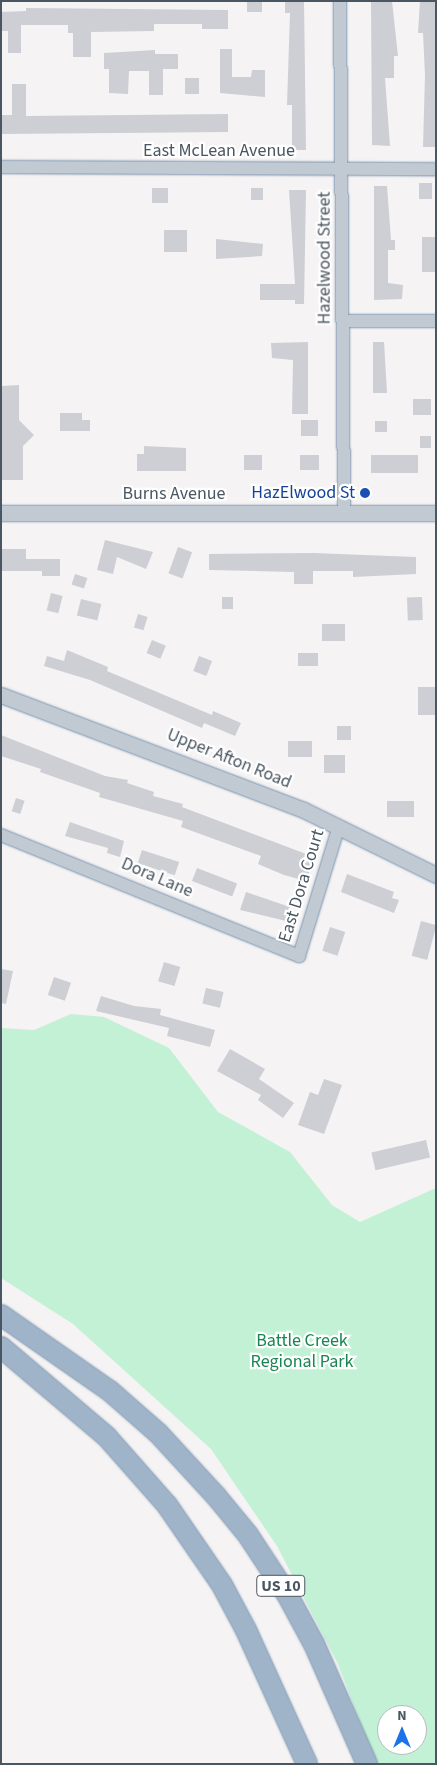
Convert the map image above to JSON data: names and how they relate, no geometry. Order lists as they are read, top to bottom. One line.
{"streets":{"highway":["US 10"],"street":["East McLean Avenue","Hazelwood Street","Burns Avenue","Upper Afton Road","Dora Lane","East Dora Court"]},"crossings":[["East McLean Avenue","Hazelwood Street"],["Hazelwood Street","Burns Avenue"],["Upper Afton Road","East Dora Court"],["Dora Lane","East Dora Court"]],"parks":["Battle Creek Regional Park"],"places":["HazElwood St"],"north":"top"}
